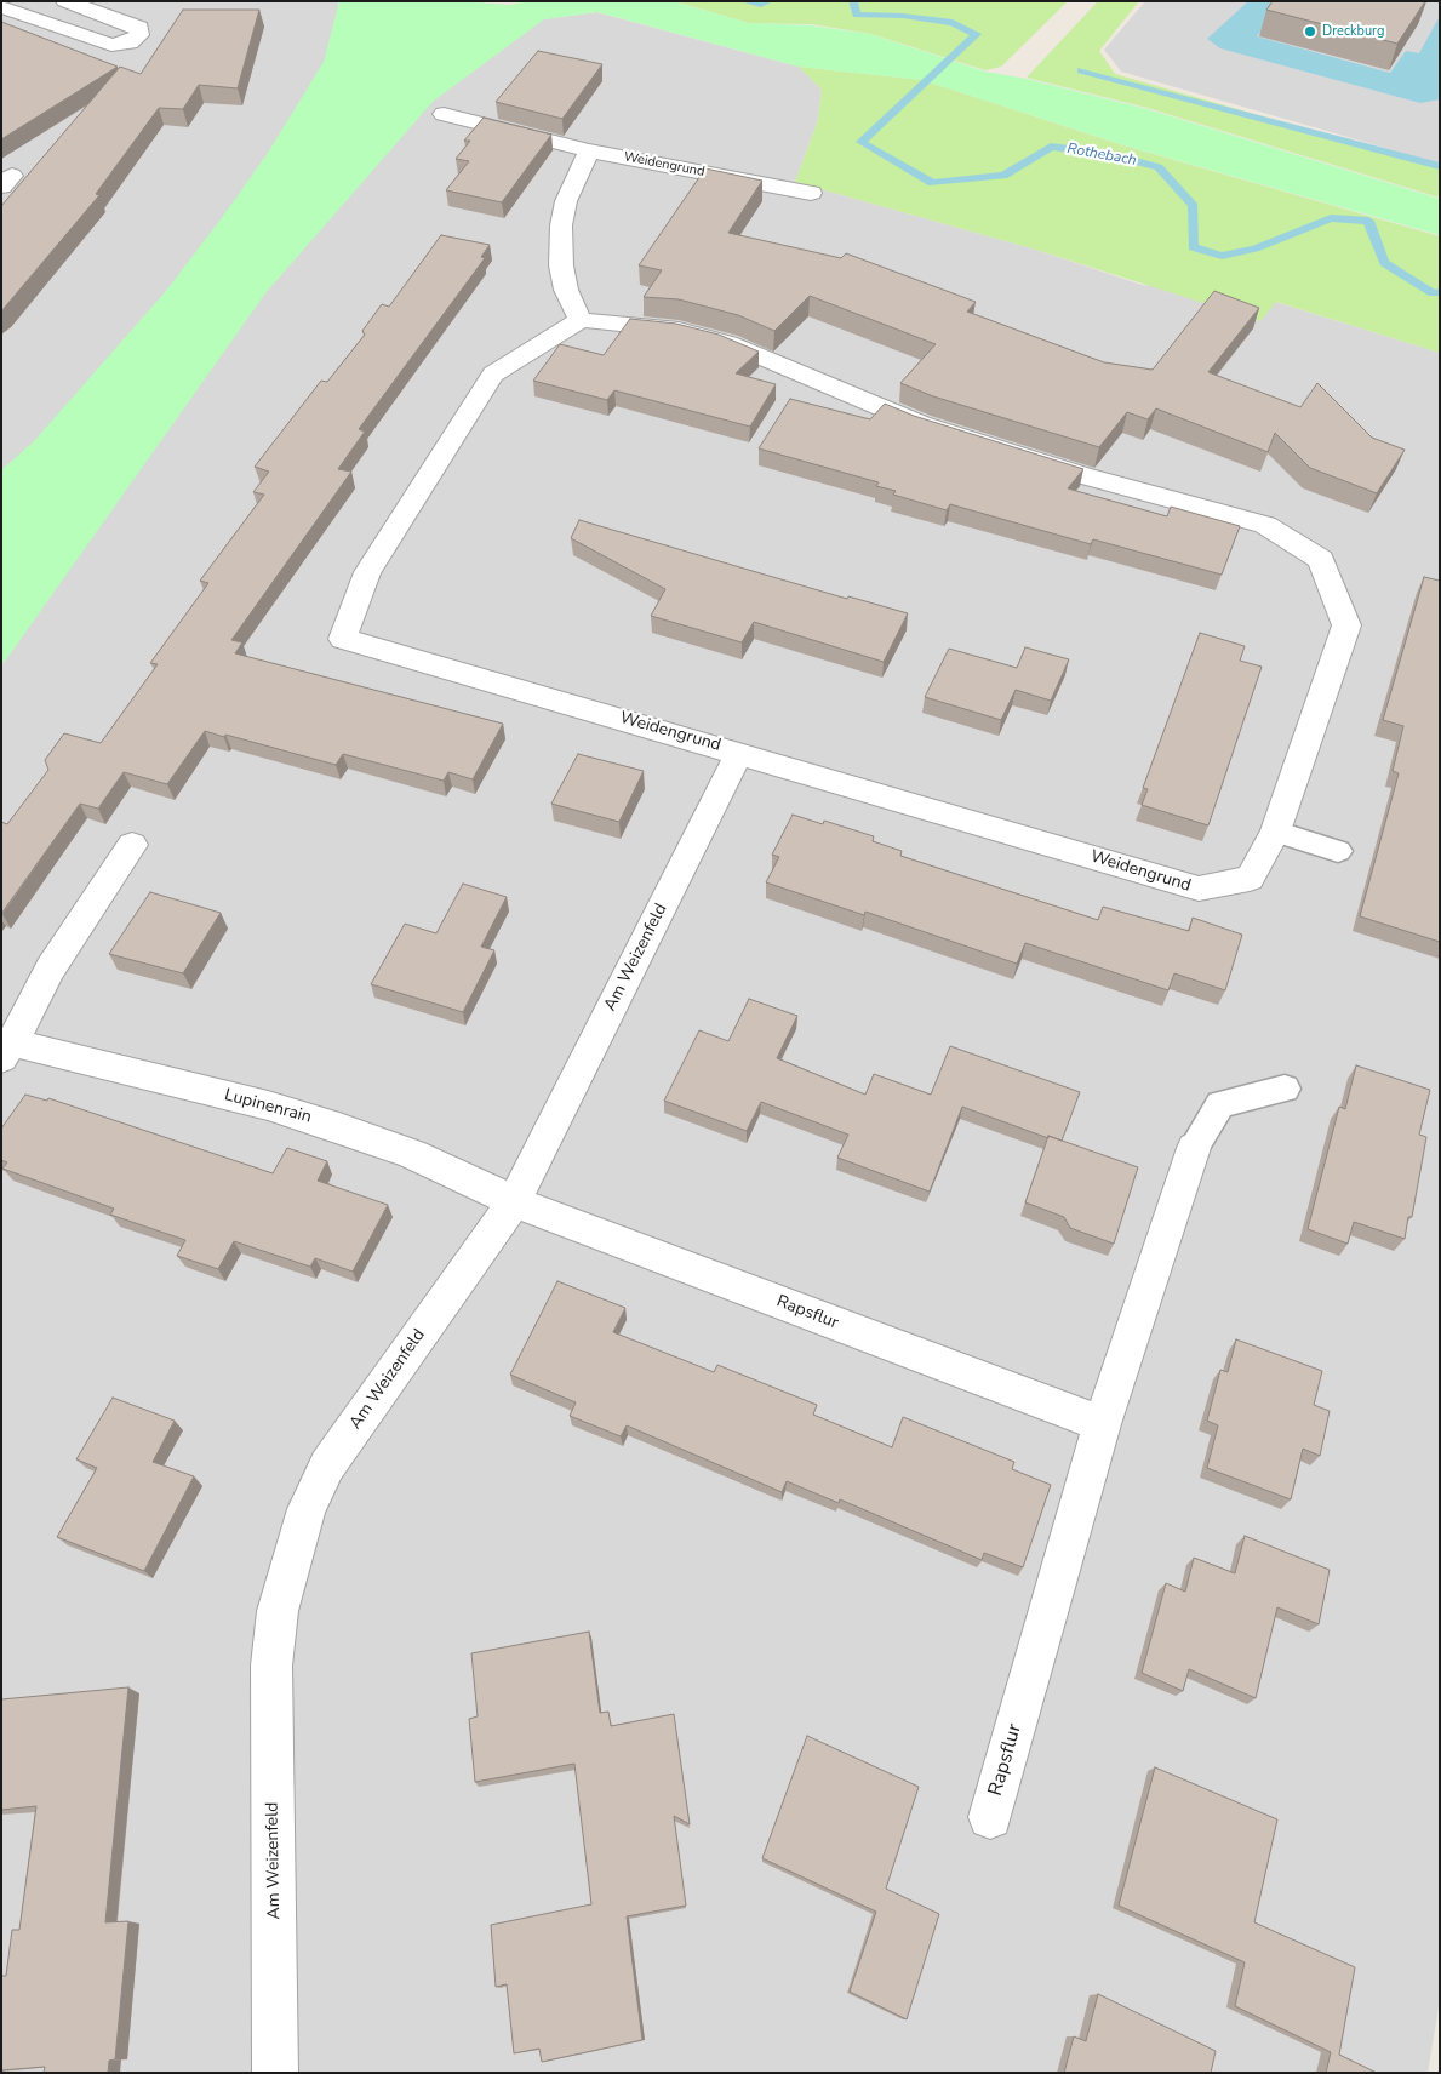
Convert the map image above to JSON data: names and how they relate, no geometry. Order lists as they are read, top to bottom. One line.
{"streets":{"street":["Weidengrund","Am Weizenfeld","Lupinenrain","Rapsflur"]},"crossings":[["Weidengrund","Am Weizenfeld"],["Am Weizenfeld","Lupinenrain"],["Am Weizenfeld","Rapsflur"],["Lupinenrain","Rapsflur"]],"water":["Rothebach"],"places":["Dreckburg"]}
